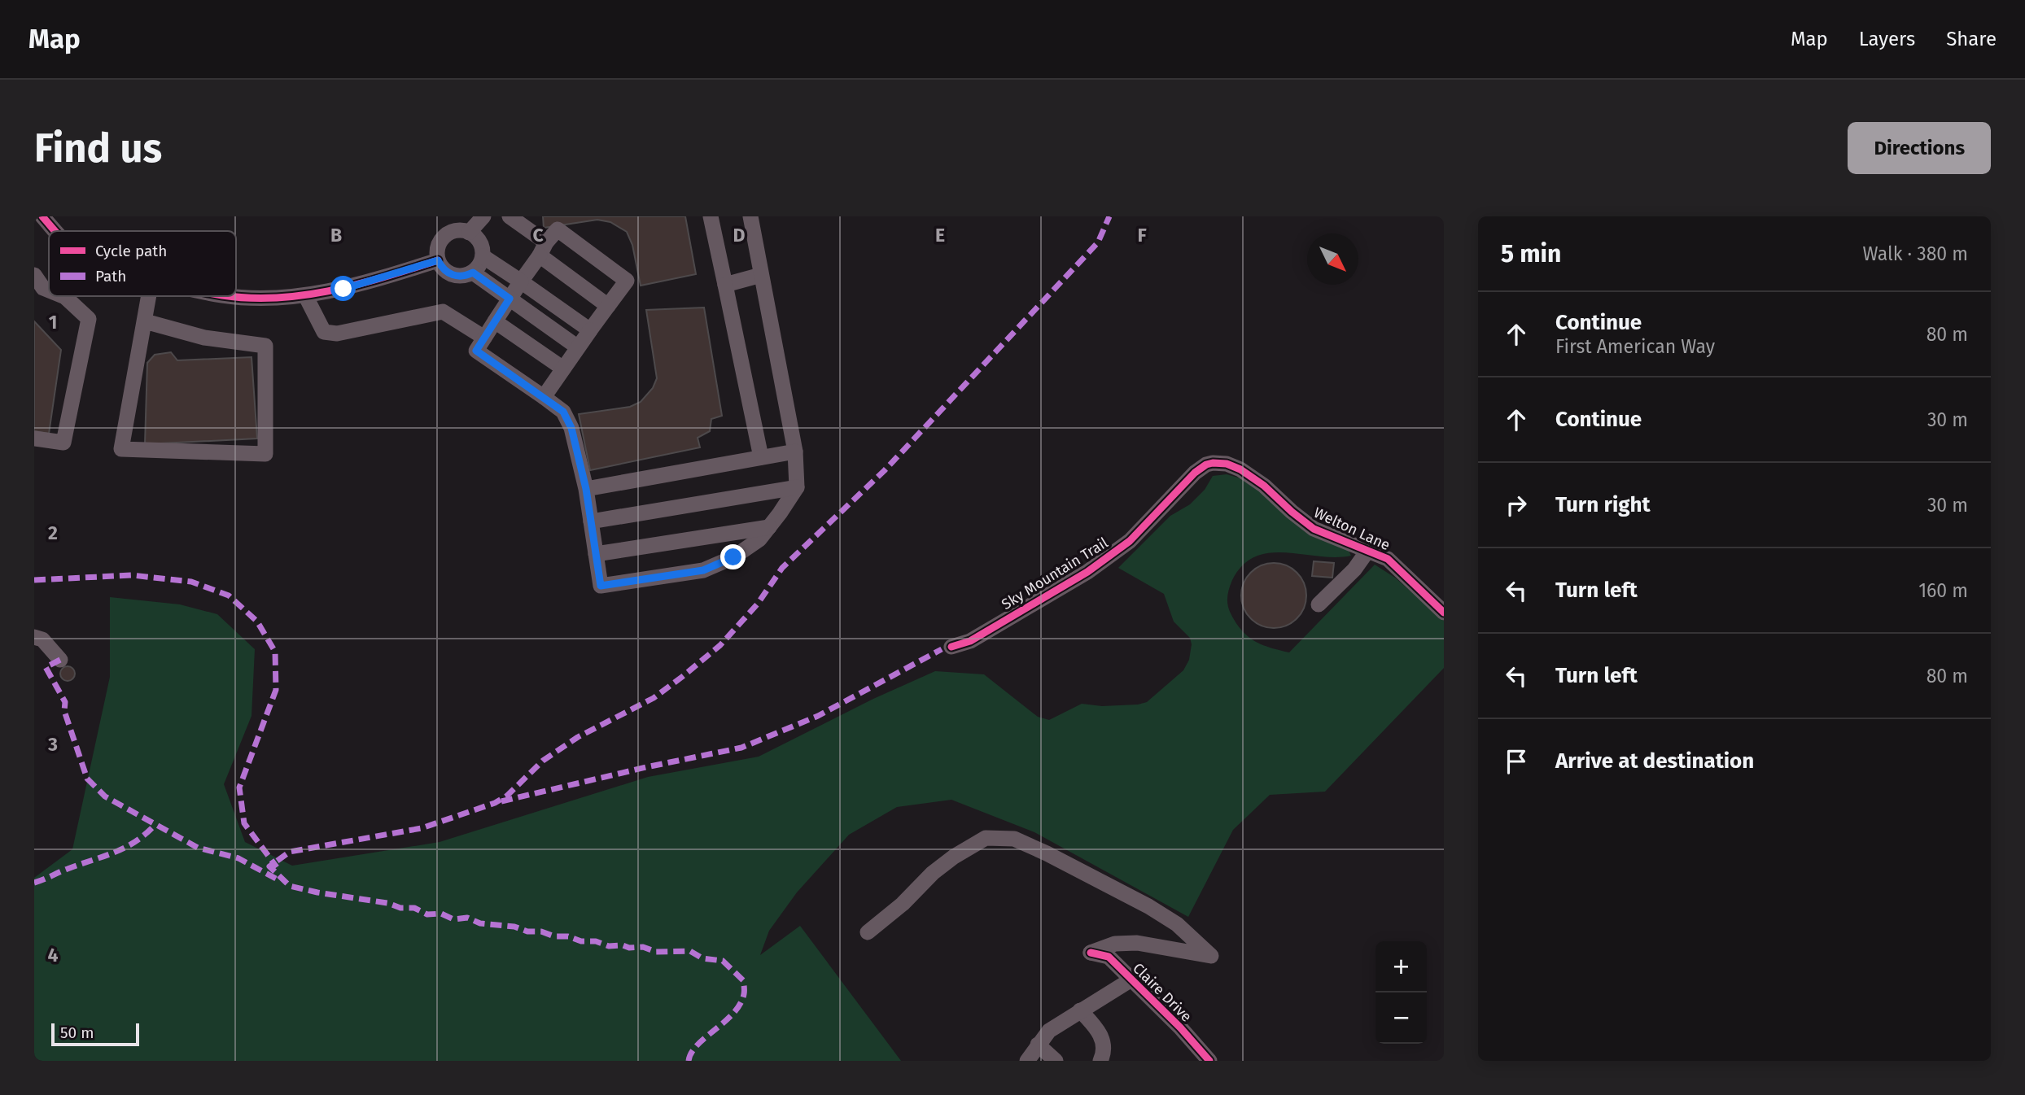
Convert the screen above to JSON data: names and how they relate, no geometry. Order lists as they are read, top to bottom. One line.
{"streets":{"street":["Welton Lane","Sky Mountain Trail","Claire Drive"]},"crossings":[["Welton Lane","Sky Mountain Trail"]],"legend":["Cycle path","Path"],"scale_bar":"50 m","north":"bottom right","page":{"header":"Map","nav":["Map","Layers","Share"],"buttons":"Directions","title":"Find us","heading":["5 min","Walk · 380 m"],"list":[["Continue","First American Way","80 m"],["Continue","30 m"],["Turn right","30 m"],["Turn left","160 m"],["Turn left","80 m"],"Arrive at destination"],"map_buttons":["+","−"],"scale":"50 m"},"grid":{"columns":["B","C","D","E","F"],"rows":["1","2","3","4"]}}
